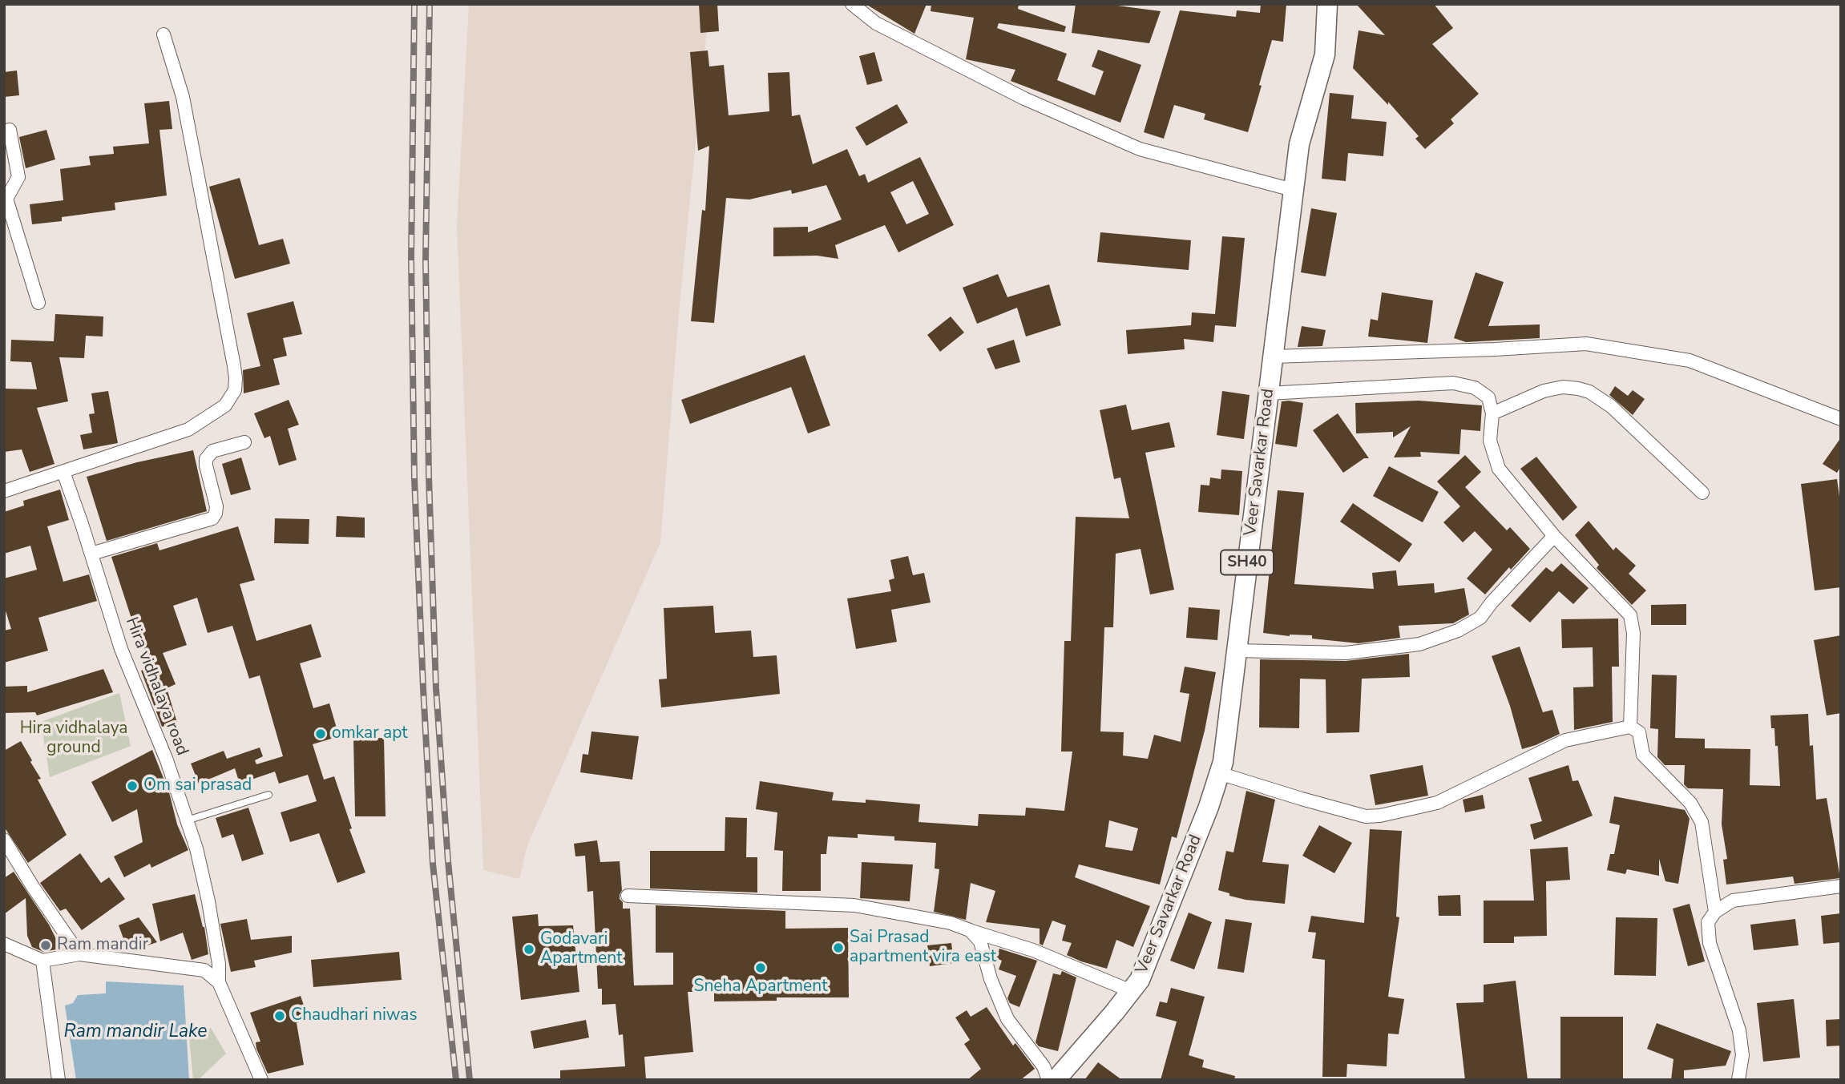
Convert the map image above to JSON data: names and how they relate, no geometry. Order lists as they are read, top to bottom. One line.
{"streets":{"main road":["Veer Savarkar Road","SH40"],"street":["Hira vidhalaya road"]},"water":["Ram mandir Lake"],"parks":["Hira vidhalaya ground"],"places":["omkar apt","Om sai prasad","Ram mandir","Sai Prasad apartment vira east","Godavari Apartment","Sneha Apartment","Chaudhari niwas"]}
